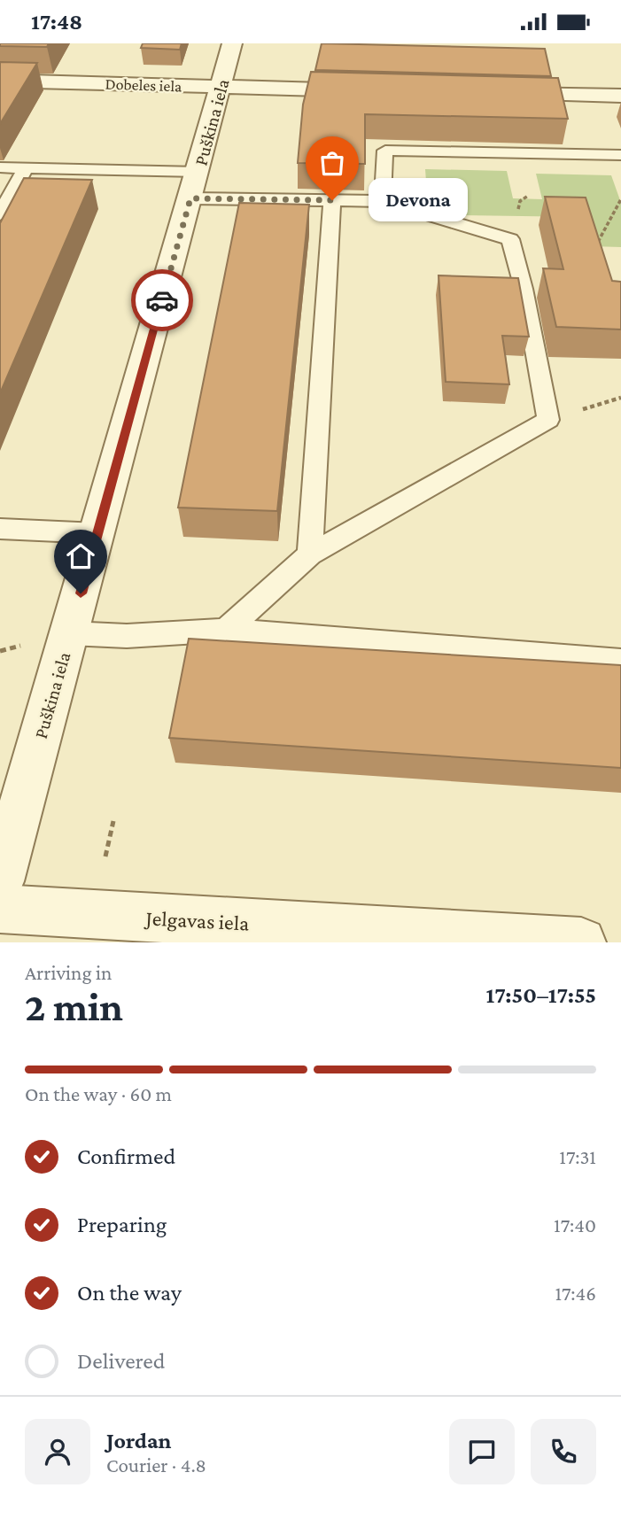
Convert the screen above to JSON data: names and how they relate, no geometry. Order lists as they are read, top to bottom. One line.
{"streets":{"street":["Dobeles iela","Puškina iela","Jelgavas iela"]},"crossings":[["Dobeles iela","Puškina iela"]],"places":["Devona"],"page":{"status":"17:48","bubble":"Devona","heading":["2 min","Arriving in","17:50–17:55"],"panel":["Jordan","Courier · 4.8"],"bar":"On the way · 60 m","list":[["Confirmed","17:31"],["Preparing","17:40"],["On the way","17:46"],"Delivered"]}}
